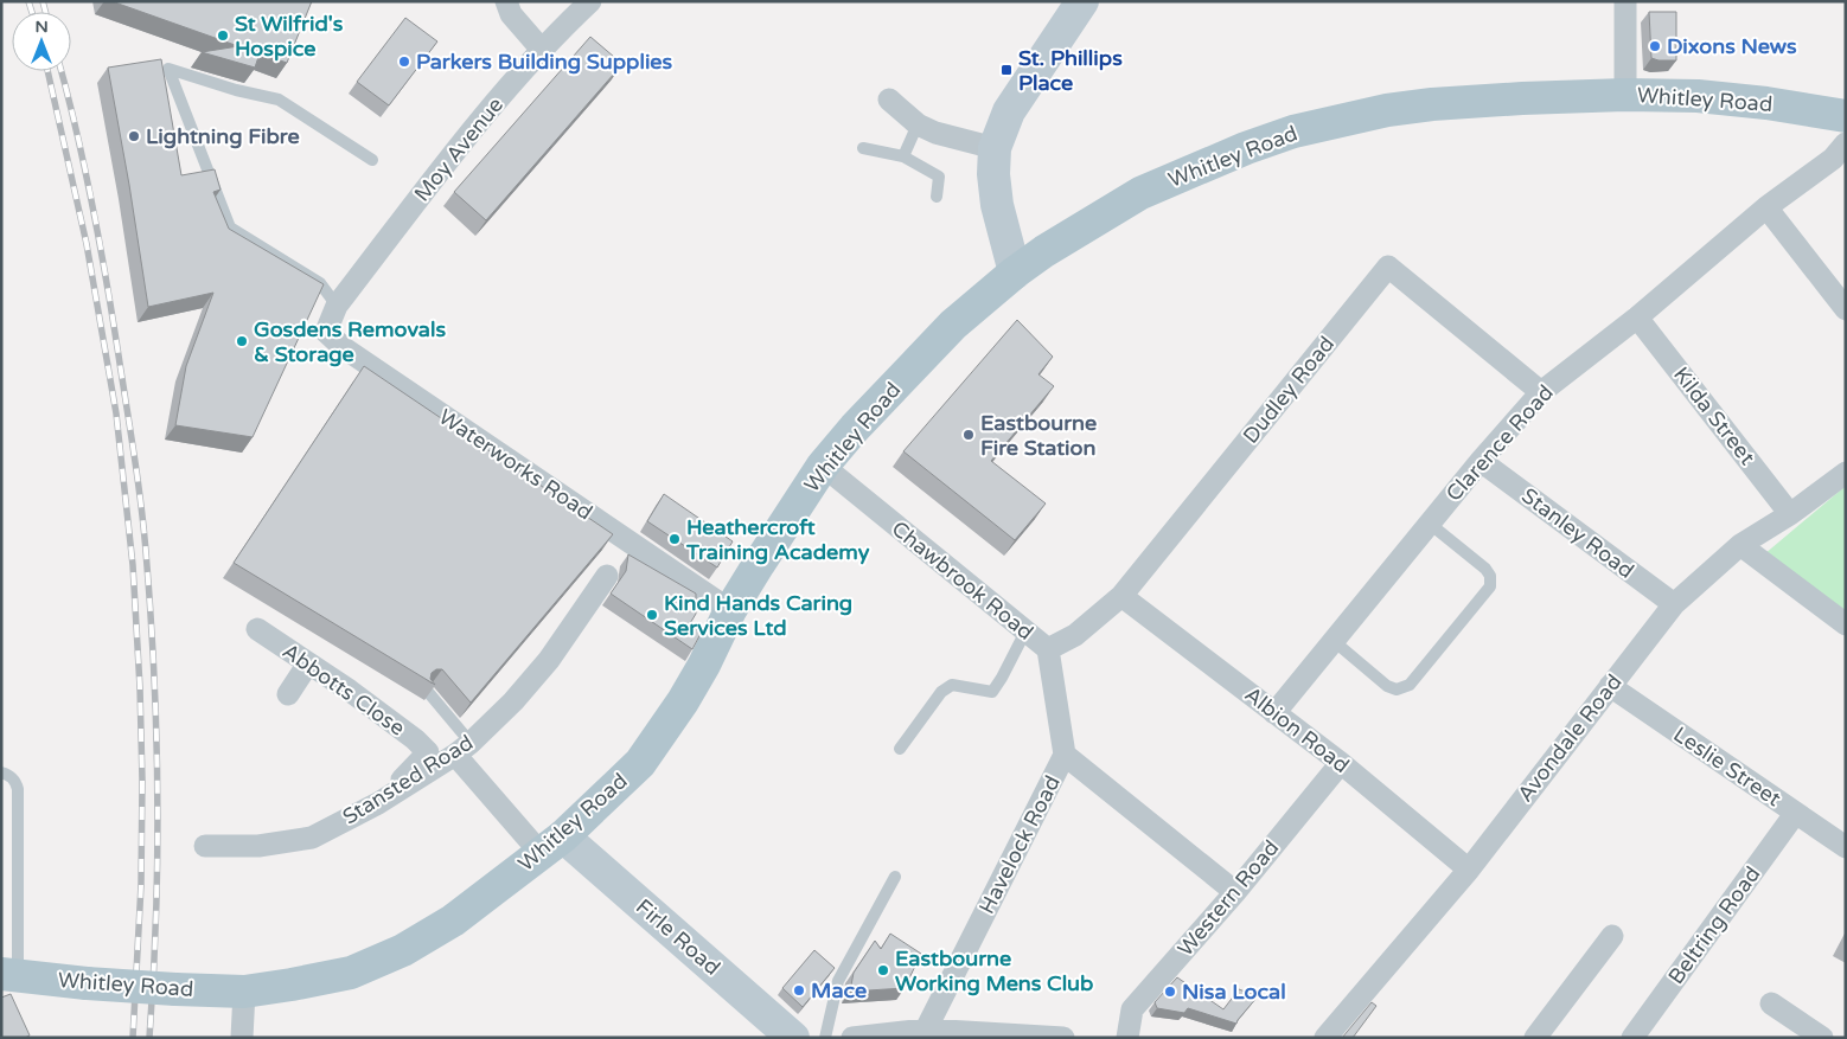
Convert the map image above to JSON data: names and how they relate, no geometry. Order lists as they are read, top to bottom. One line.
{"streets":{"main road":["Whitley Road"],"street":["Moy Avenue","Dudley Road","Kilda Street","Clarence Road","Waterworks Road","Stanley Road","Chawbrook Road","Abbotts Close","Albion Road","Avondale Road","Leslie Street","Stansted Road","Havelock Road","Western Road","Beltring Road","Firle Road"]},"crossings":[["Whitley Road","Waterworks Road"],["Whitley Road","Chawbrook Road"],["Whitley Road","Firle Road"],["Moy Avenue","Waterworks Road"],["Dudley Road","Clarence Road"],["Dudley Road","Chawbrook Road"],["Dudley Road","Albion Road"],["Dudley Road","Havelock Road"],["Kilda Street","Clarence Road"],["Kilda Street","Avondale Road"],["Clarence Road","Stanley Road"],["Clarence Road","Albion Road"],["Stanley Road","Avondale Road"],["Chawbrook Road","Havelock Road"],["Abbotts Close","Stansted Road"],["Albion Road","Avondale Road"],["Albion Road","Western Road"],["Avondale Road","Leslie Street"],["Leslie Street","Beltring Road"]],"places":{"other":["St Wilfrid's Hospice","Dixons News","Parkers Building Supplies","Lightning Fibre","Gosdens Removals & Storage","Eastbourne Fire Station","Heathercroft Training Academy","Kind Hands Caring Services Ltd","Eastbourne Working Mens Club","Mace","Nisa Local"],"transit":["St. Phillips Place"]},"north":"top"}
